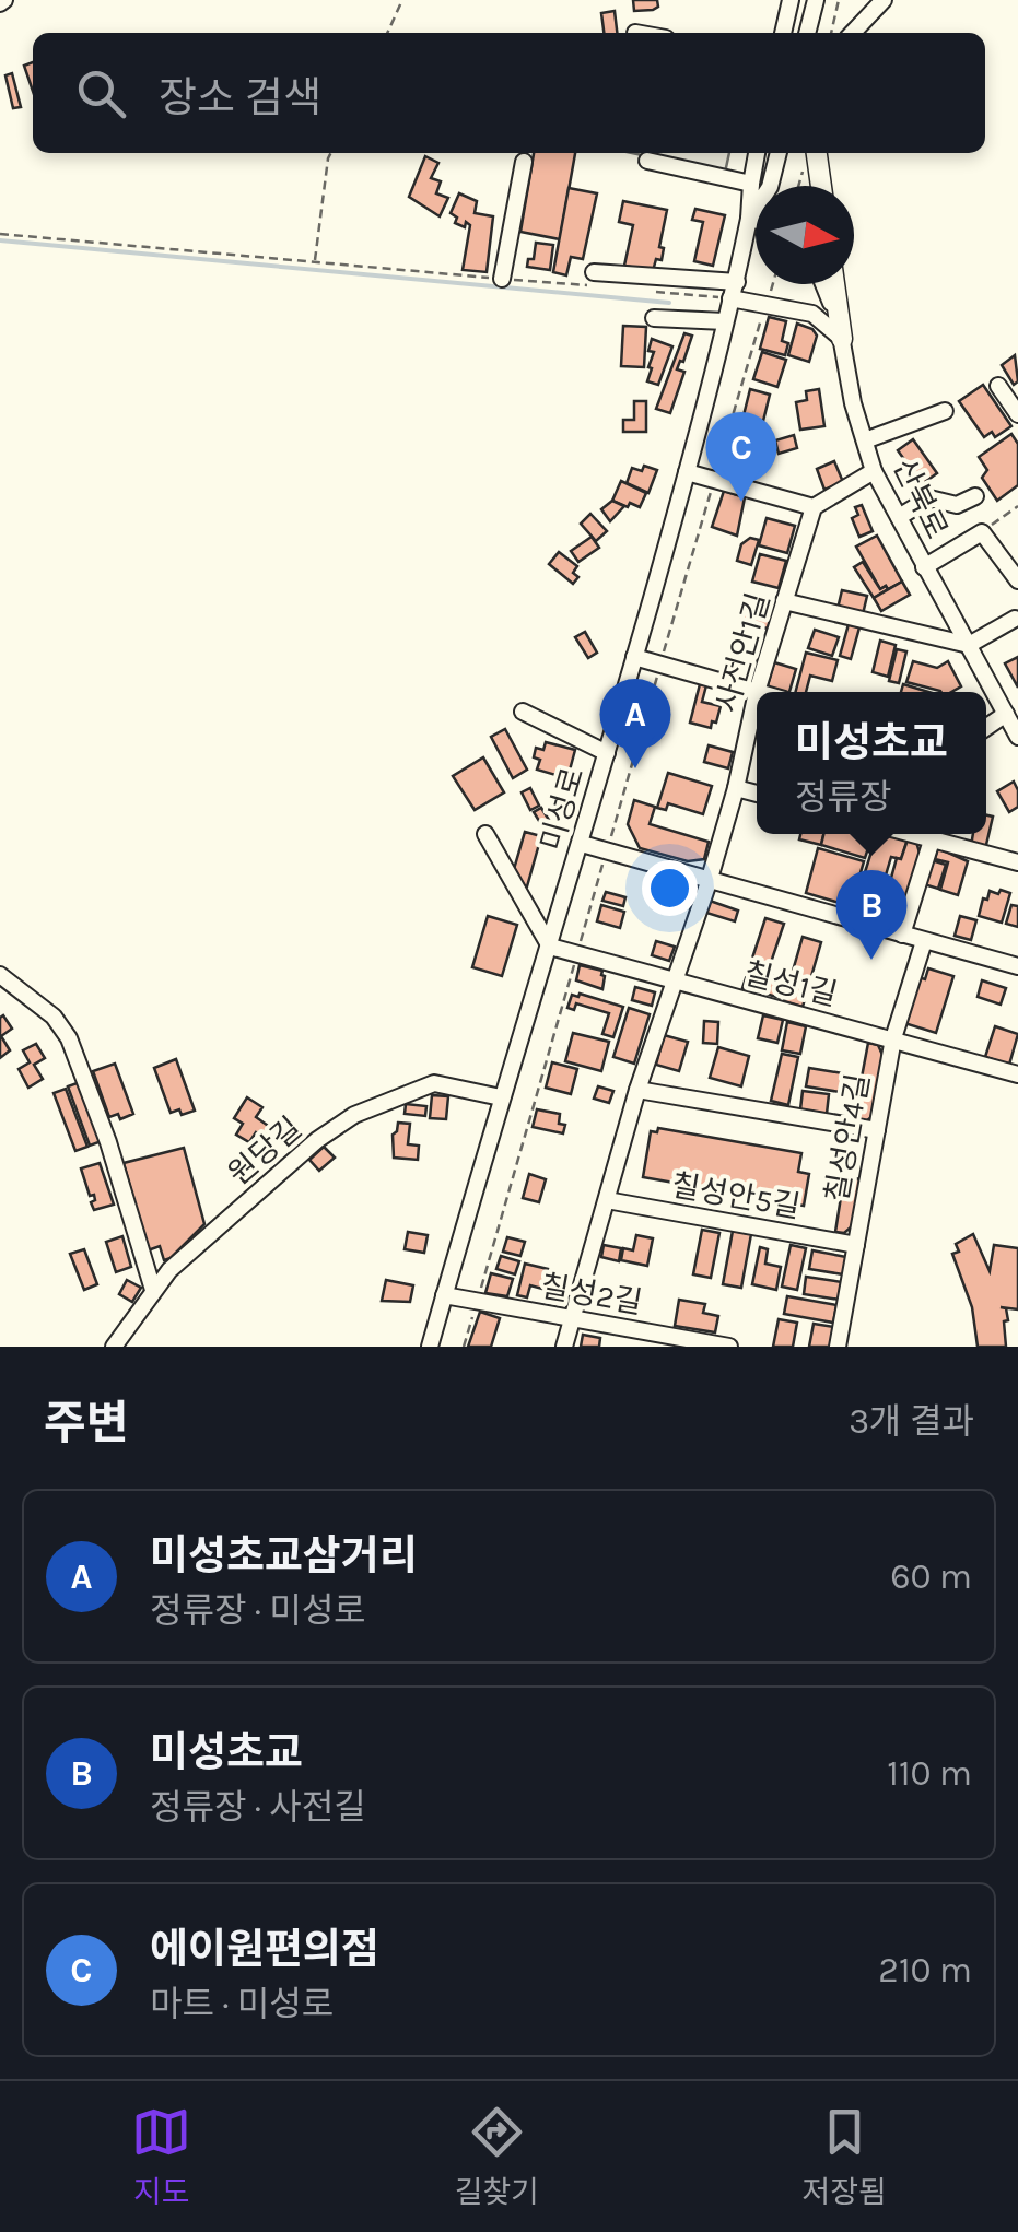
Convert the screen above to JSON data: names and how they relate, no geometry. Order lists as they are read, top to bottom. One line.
{"streets":{"street":["산북로","사전안1길","미성로","칠성1길","칠성안4길","원당길","칠성안5길","칠성2길"]},"crossings":[["사전안1길","칠성1길"],["미성로","칠성1길"],["미성로","원당길"],["미성로","칠성2길"],["칠성1길","칠성안4길"],["칠성안4길","칠성안5길"]],"north":"right","page":{"search":"장소 검색","pins":["C","A","B"],"popup":["미성초교","정류장"],"heading":["주변","3개 결과"],"list":[{"mark":"A","name":"미성초교삼거리","note":"정류장 · 미성로","value":"60 m"},{"mark":"B","name":"미성초교","note":"정류장 · 사전길","value":"110 m"},{"mark":"C","name":"에이원편의점","note":"마트 · 미성로","value":"210 m"}],"nav":["지도","길찾기","저장됨"]}}
